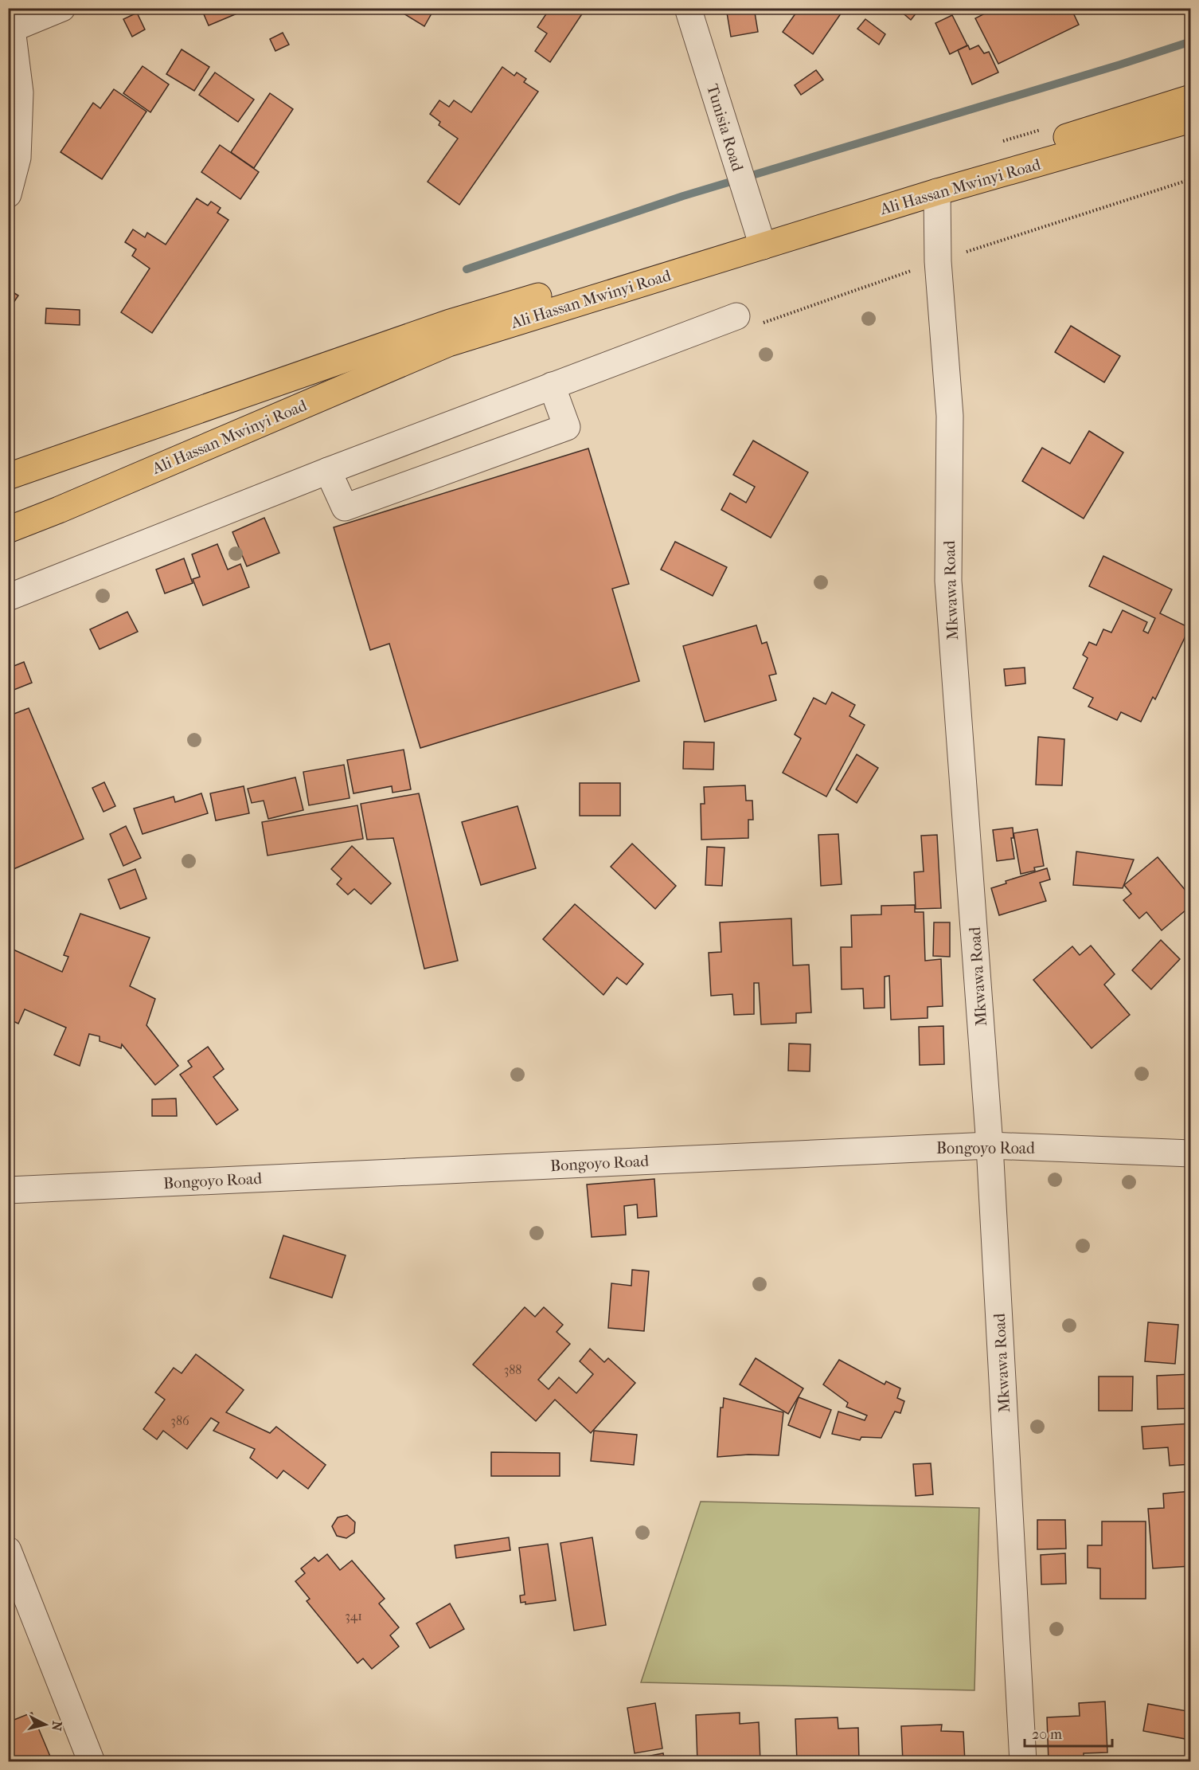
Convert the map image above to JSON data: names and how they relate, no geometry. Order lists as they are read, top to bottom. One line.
{"streets":{"highway":["Ali Hassan Mwinyi Road"],"street":["Tunisia Road","Mkwawa Road","Bongoyo Road"]},"crossings":[["Tunisia Road","Ali Hassan Mwinyi Road"],["Ali Hassan Mwinyi Road","Mkwawa Road"],["Mkwawa Road","Bongoyo Road"]],"house_numbers":["388","386","341"],"scale_bar":"20 m","north":"right"}
